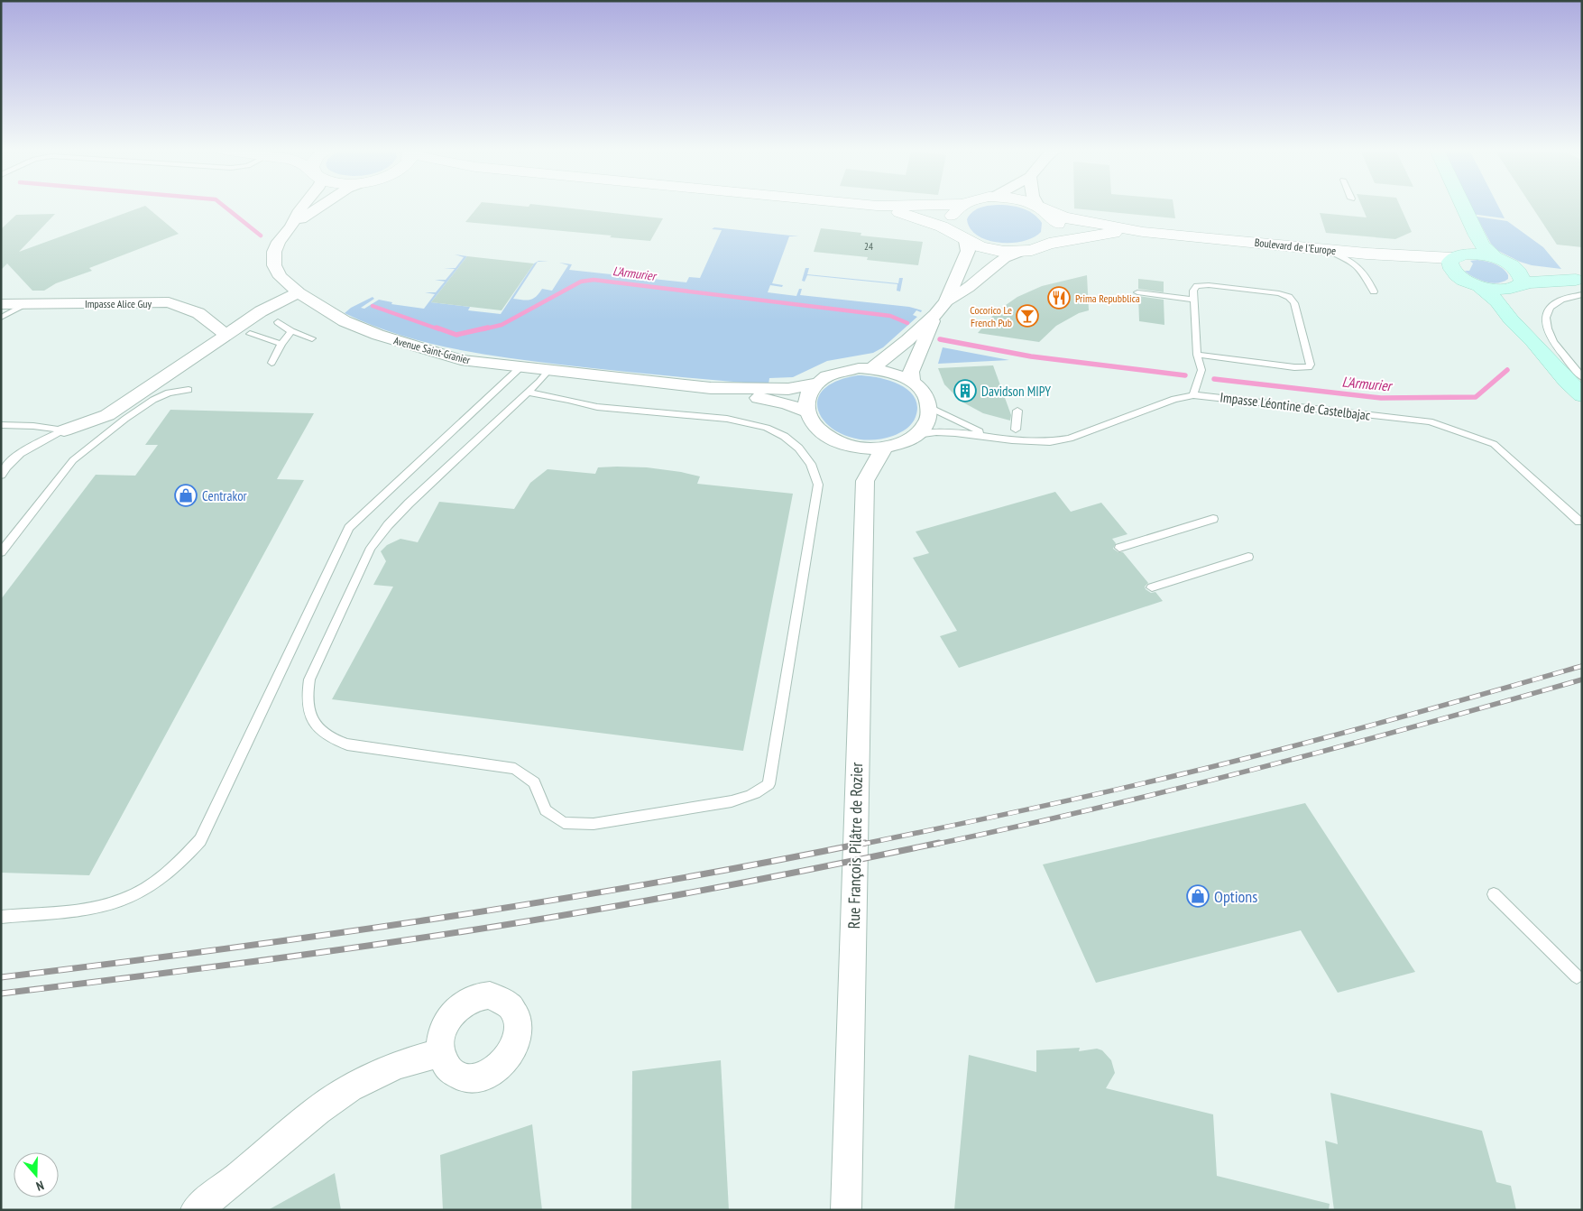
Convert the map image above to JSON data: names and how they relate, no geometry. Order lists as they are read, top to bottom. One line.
{"streets":{"street":["Boulevard de l'Europe","Impasse Alice Guy","Avenue Saint-Granier","Rue François Pilâtre de Rozier"],"lane":["Impasse Léontine de Castelbajac"]},"crossings":[["Avenue Saint-Granier","Impasse Léontine de Castelbajac"],["Avenue Saint-Granier","Rue François Pilâtre de Rozier"],["Impasse Léontine de Castelbajac","Rue François Pilâtre de Rozier"]],"water":["L'Armurier"],"places":{"restaurant":["Prima Repubblica"],"bar":["Cocorico Le French Pub"],"building":["Davidson MIPY"],"shop":["Centrakor","Options"]},"house_numbers":["24"],"north":"bottom"}
